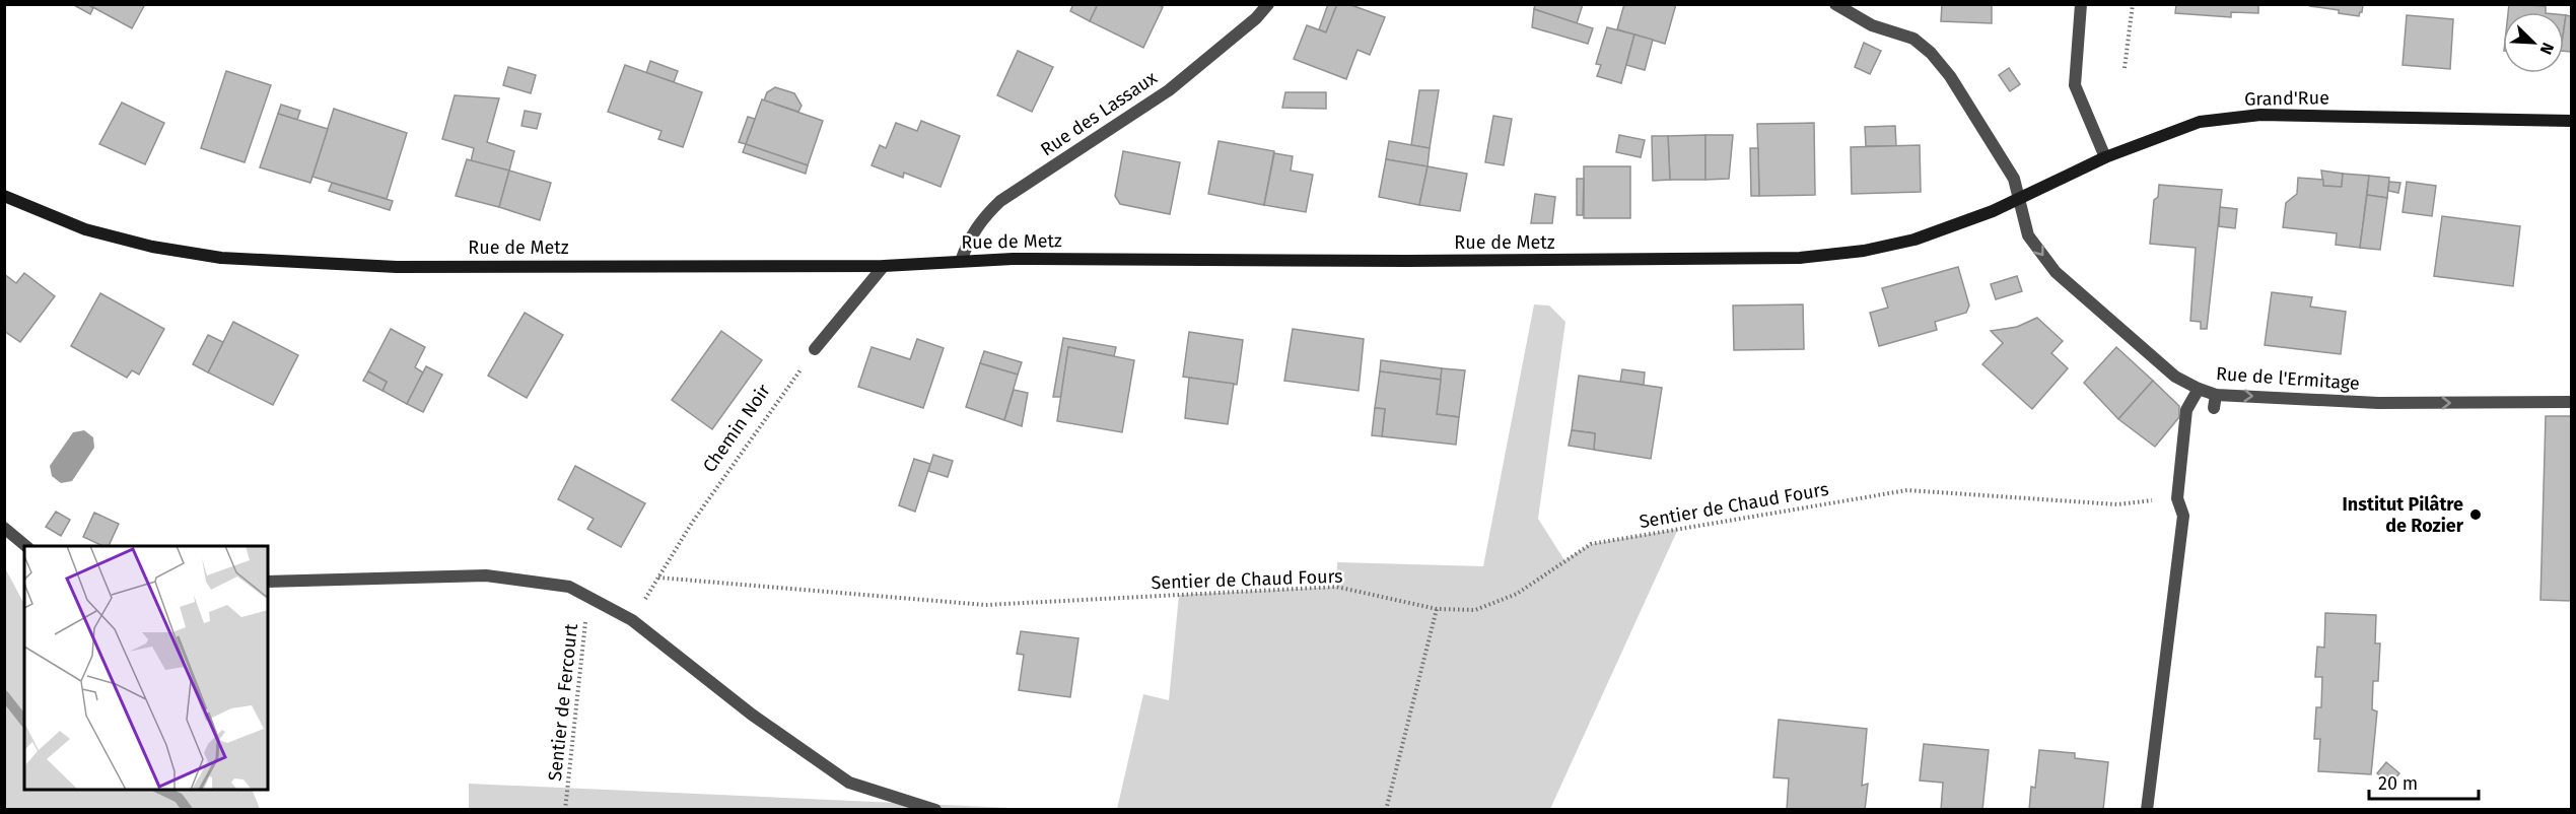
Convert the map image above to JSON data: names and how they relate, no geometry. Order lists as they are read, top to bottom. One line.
{"streets":{"main road":["Grand'Rue","Rue de Metz"],"street":["Rue des Lassaux","Rue de l'Ermitage"],"path":["Chemin Noir","Sentier de Chaud Fours","Sentier de Fercourt"]},"crossings":[["Grand'Rue","Rue de Metz"],["Grand'Rue","Rue de l'Ermitage"],["Rue des Lassaux","Rue de Metz"],["Rue de Metz","Rue de l'Ermitage"],["Chemin Noir","Sentier de Chaud Fours"]],"one_way":["Rue de l'Ermitage"],"places":["Institut Pilâtre de Rozier"],"scale_bar":"20 m","north":"bottom right"}
